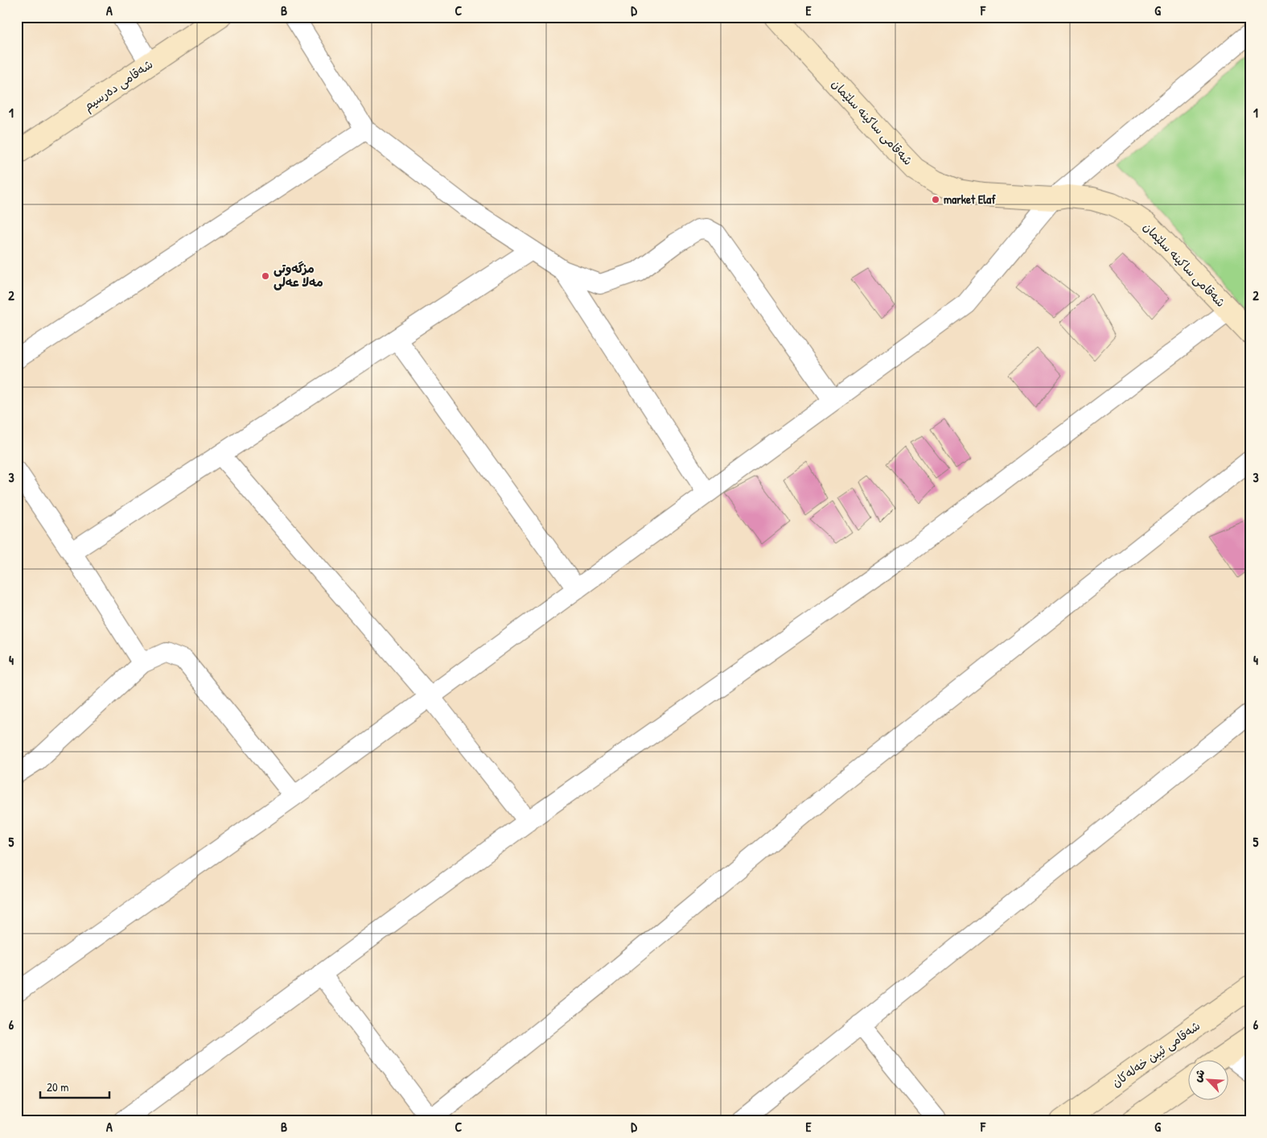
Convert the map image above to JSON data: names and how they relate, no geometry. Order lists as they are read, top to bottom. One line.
{"streets":{"street":["شەقامی دەرسیم","شەقامی ساکینە سلێمان","شەقامی ئیبن خەلەکان"]},"places":["market Elaf","مزگەوتی مەلا عەلی"],"scale_bar":"20 m","north":"top left","grid":{"columns":["A","B","C","D","E","F","G"],"rows":["1","2","3","4","5","6"]}}
